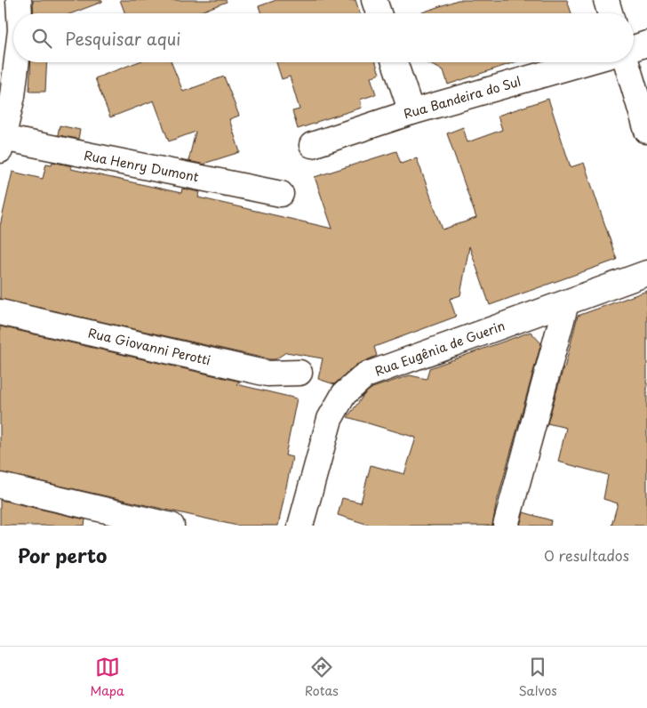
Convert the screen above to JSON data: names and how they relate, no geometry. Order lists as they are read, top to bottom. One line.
{"streets":{"street":["Rua Bandeira do Sul","Rua Henry Dumont","Rua Giovanni Perotti","Rua Eugênia de Guerin"]},"page":{"search":"Pesquisar aqui","heading":["Por perto","0 resultados"],"nav":["Mapa","Rotas","Salvos"]}}
